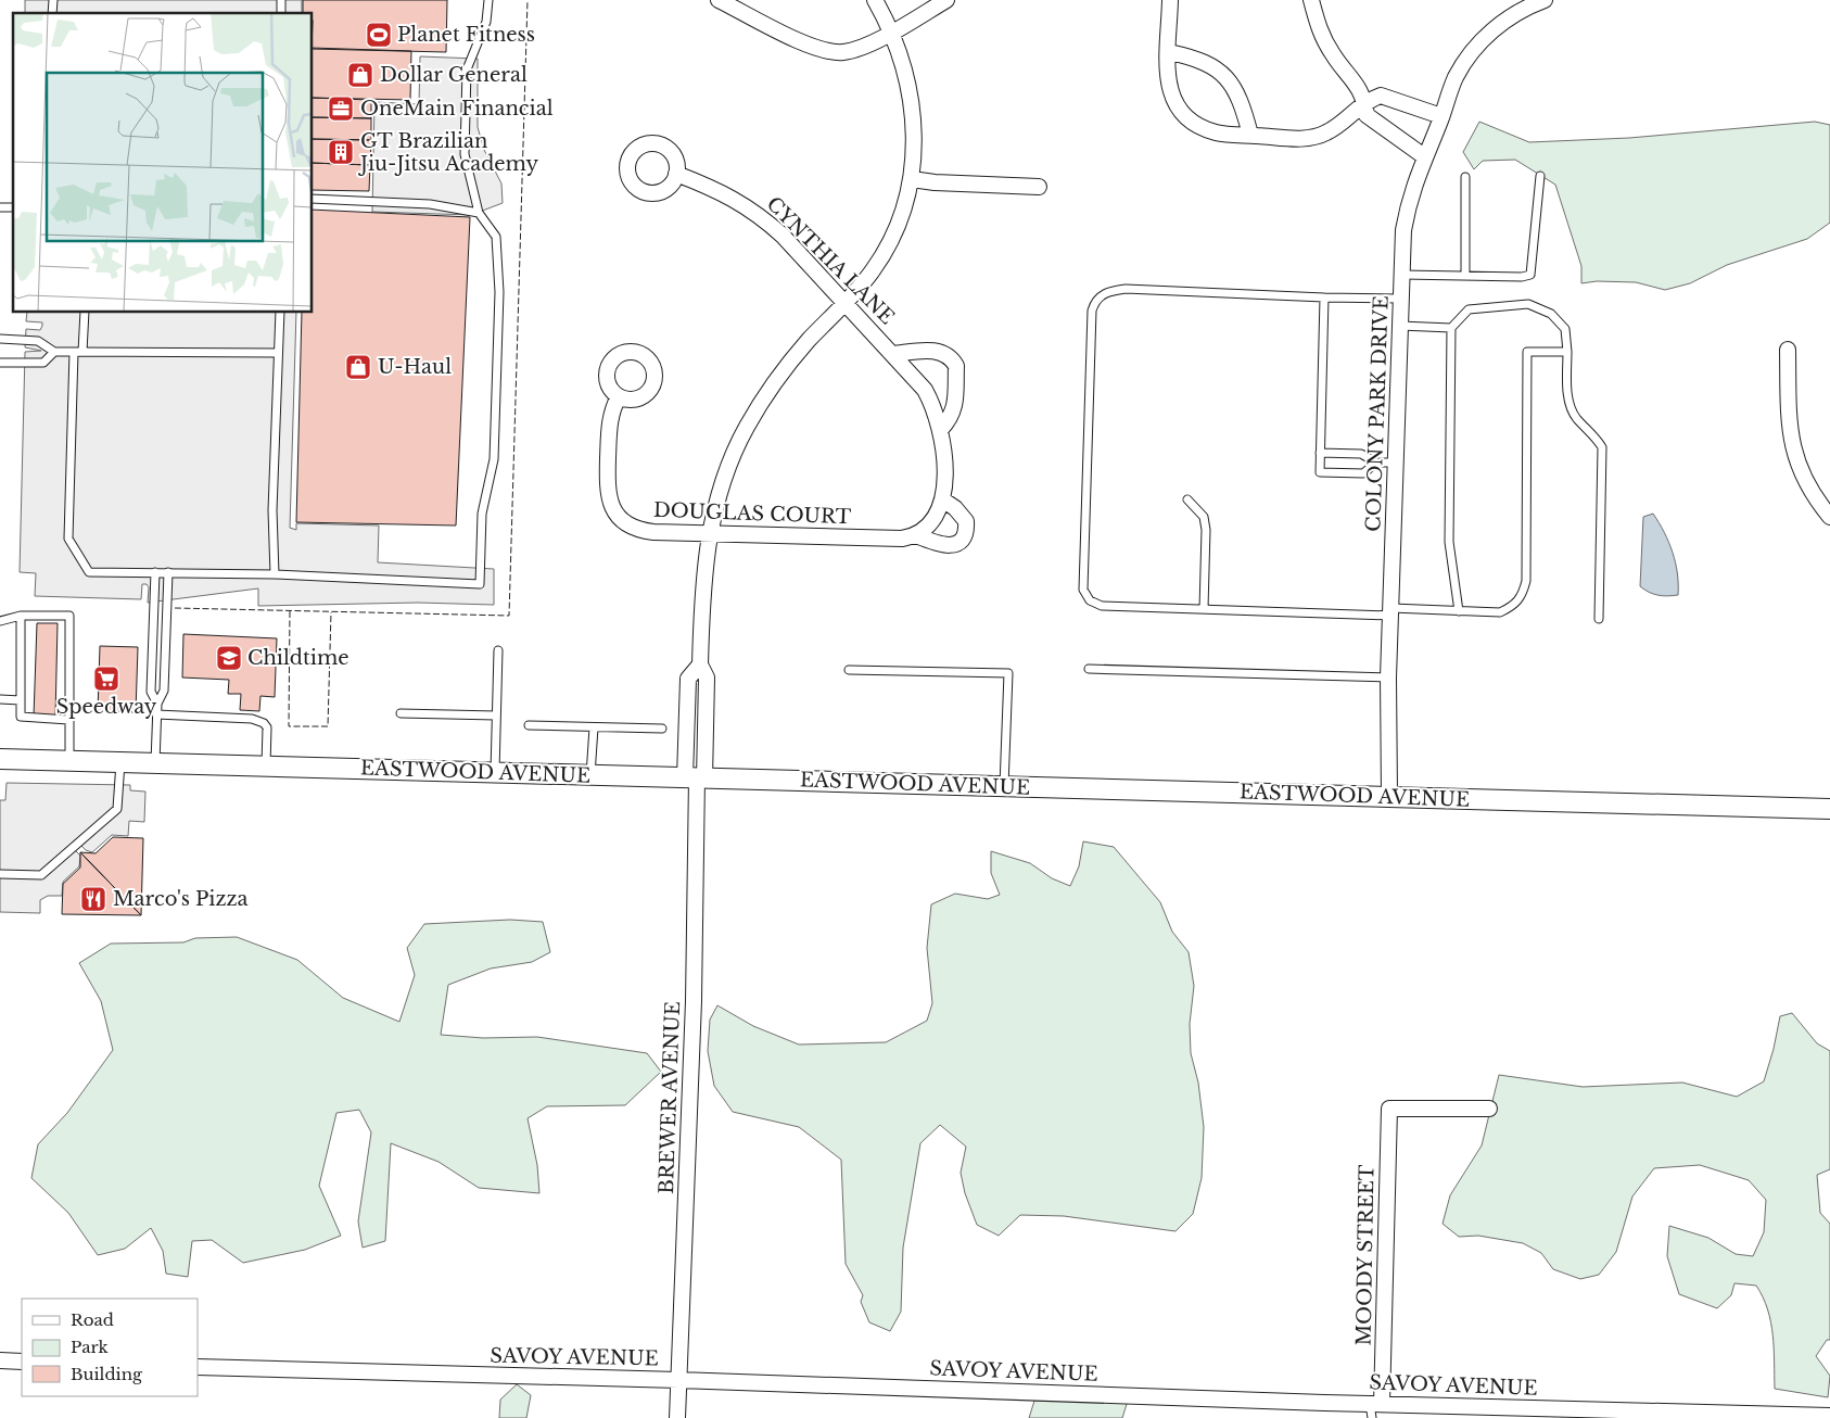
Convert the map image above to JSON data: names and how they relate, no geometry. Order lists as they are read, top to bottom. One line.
{"streets":{"street":["CYNTHIA LANE","COLONY PARK DRIVE","DOUGLAS COURT","EASTWOOD AVENUE","BREWER AVENUE","MOODY STREET","SAVOY AVENUE"]},"crossings":[["CYNTHIA LANE","DOUGLAS COURT"],["COLONY PARK DRIVE","EASTWOOD AVENUE"],["DOUGLAS COURT","BREWER AVENUE"],["EASTWOOD AVENUE","BREWER AVENUE"],["BREWER AVENUE","SAVOY AVENUE"],["MOODY STREET","SAVOY AVENUE"]],"places":{"sports":["Planet Fitness"],"shop":["Dollar General","U-Haul"],"office":["OneMain Financial"],"building":["GT Brazilian Jiu-Jitsu Academy"],"school or university":["Childtime"],"supermarket":["Speedway"],"restaurant":["Marco's Pizza"]},"legend":["Road","Park","Building"]}
